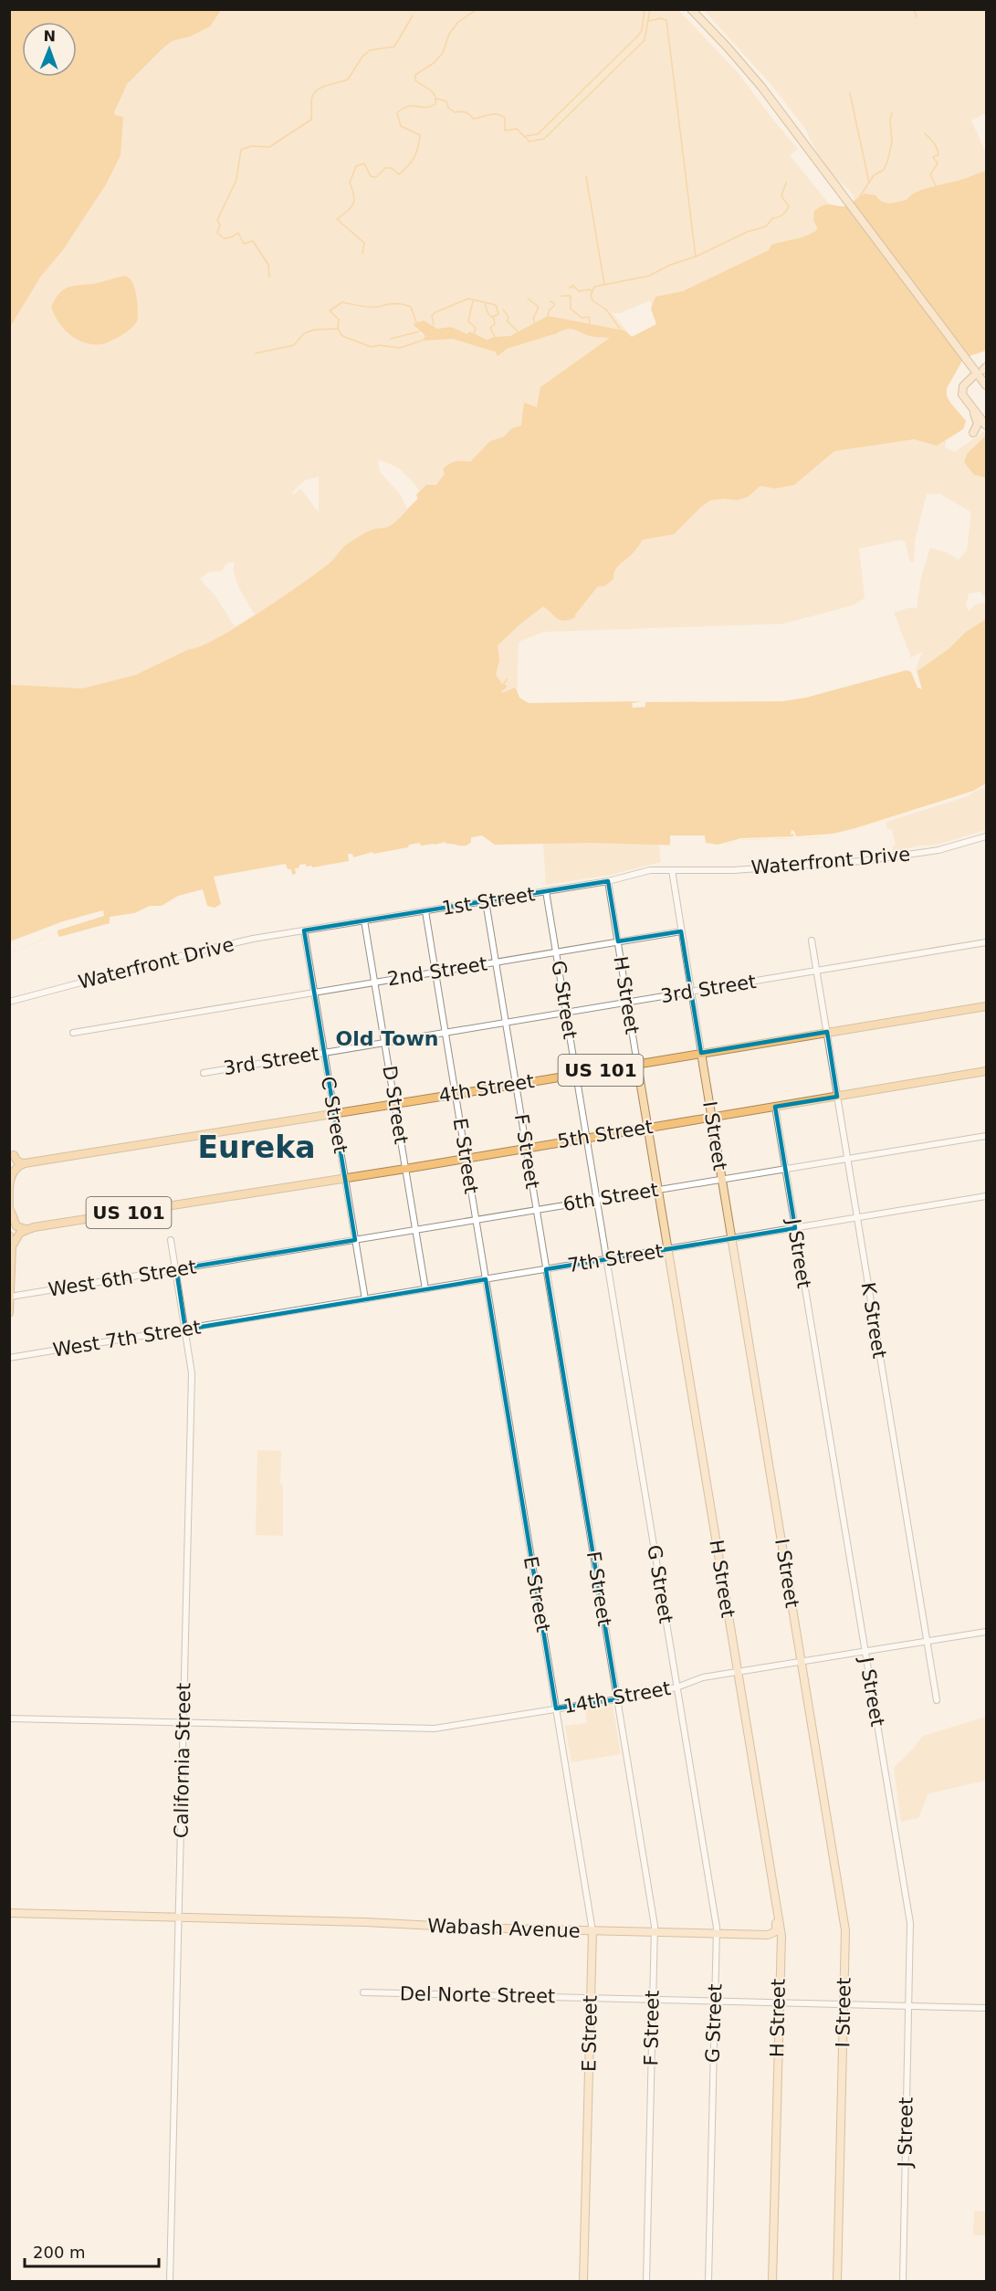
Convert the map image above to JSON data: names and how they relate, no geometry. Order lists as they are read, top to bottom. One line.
{"streets":{"highway":["US 101","4th Street","5th Street"],"main road":["H Street","I Street","E Street","Wabash Avenue"],"street":["Waterfront Drive","1st Street","2nd Street","3rd Street","G Street","D Street","C Street","F Street","6th Street","J Street","7th Street","West 6th Street","K Street","West 7th Street","14th Street","California Street","Del Norte Street"]},"crossings":[["Waterfront Drive","1st Street"],["Waterfront Drive","C Street"],["Waterfront Drive","I Street"],["1st Street","H Street"],["1st Street","G Street"],["1st Street","D Street"],["1st Street","C Street"],["1st Street","I Street"],["1st Street","F Street"],["1st Street","E Street"],["2nd Street","H Street"],["2nd Street","G Street"],["2nd Street","D Street"],["2nd Street","C Street"],["2nd Street","I Street"],["2nd Street","F Street"],["2nd Street","E Street"],["3rd Street","H Street"],["3rd Street","G Street"],["3rd Street","D Street"],["3rd Street","C Street"],["3rd Street","I Street"],["3rd Street","F Street"],["3rd Street","E Street"],["3rd Street","K Street"],["H Street","4th Street"],["H Street","5th Street"],["H Street","6th Street"],["H Street","7th Street"],["H Street","14th Street"],["H Street","Del Norte Street"],["G Street","4th Street"],["G Street","5th Street"],["G Street","6th Street"],["G Street","7th Street"],["G Street","14th Street"],["G Street","Wabash Avenue"],["G Street","Del Norte Street"],["US 101","4th Street"],["4th Street","D Street"],["4th Street","C Street"],["4th Street","I Street"],["4th Street","F Street"],["4th Street","E Street"],["4th Street","K Street"],["D Street","5th Street"],["D Street","6th Street"],["D Street","7th Street"],["C Street","5th Street"],["C Street","6th Street"],["C Street","7th Street"],["5th Street","I Street"],["5th Street","F Street"],["5th Street","E Street"],["5th Street","J Street"],["5th Street","K Street"],["I Street","6th Street"],["I Street","7th Street"],["I Street","14th Street"],["I Street","Del Norte Street"],["F Street","6th Street"],["F Street","7th Street"],["F Street","14th Street"],["F Street","Wabash Avenue"],["F Street","Del Norte Street"],["E Street","6th Street"],["E Street","7th Street"],["E Street","14th Street"],["E Street","Wabash Avenue"],["E Street","Del Norte Street"],["6th Street","J Street"],["6th Street","West 6th Street"],["6th Street","K Street"],["J Street","7th Street"],["J Street","14th Street"],["J Street","Del Norte Street"],["7th Street","K Street"],["7th Street","West 7th Street"],["West 6th Street","California Street"],["K Street","14th Street"],["West 7th Street","California Street"],["14th Street","California Street"],["California Street","Wabash Avenue"]],"districts":["Old Town","Eureka"],"scale_bar":"200 m","north":"top"}
